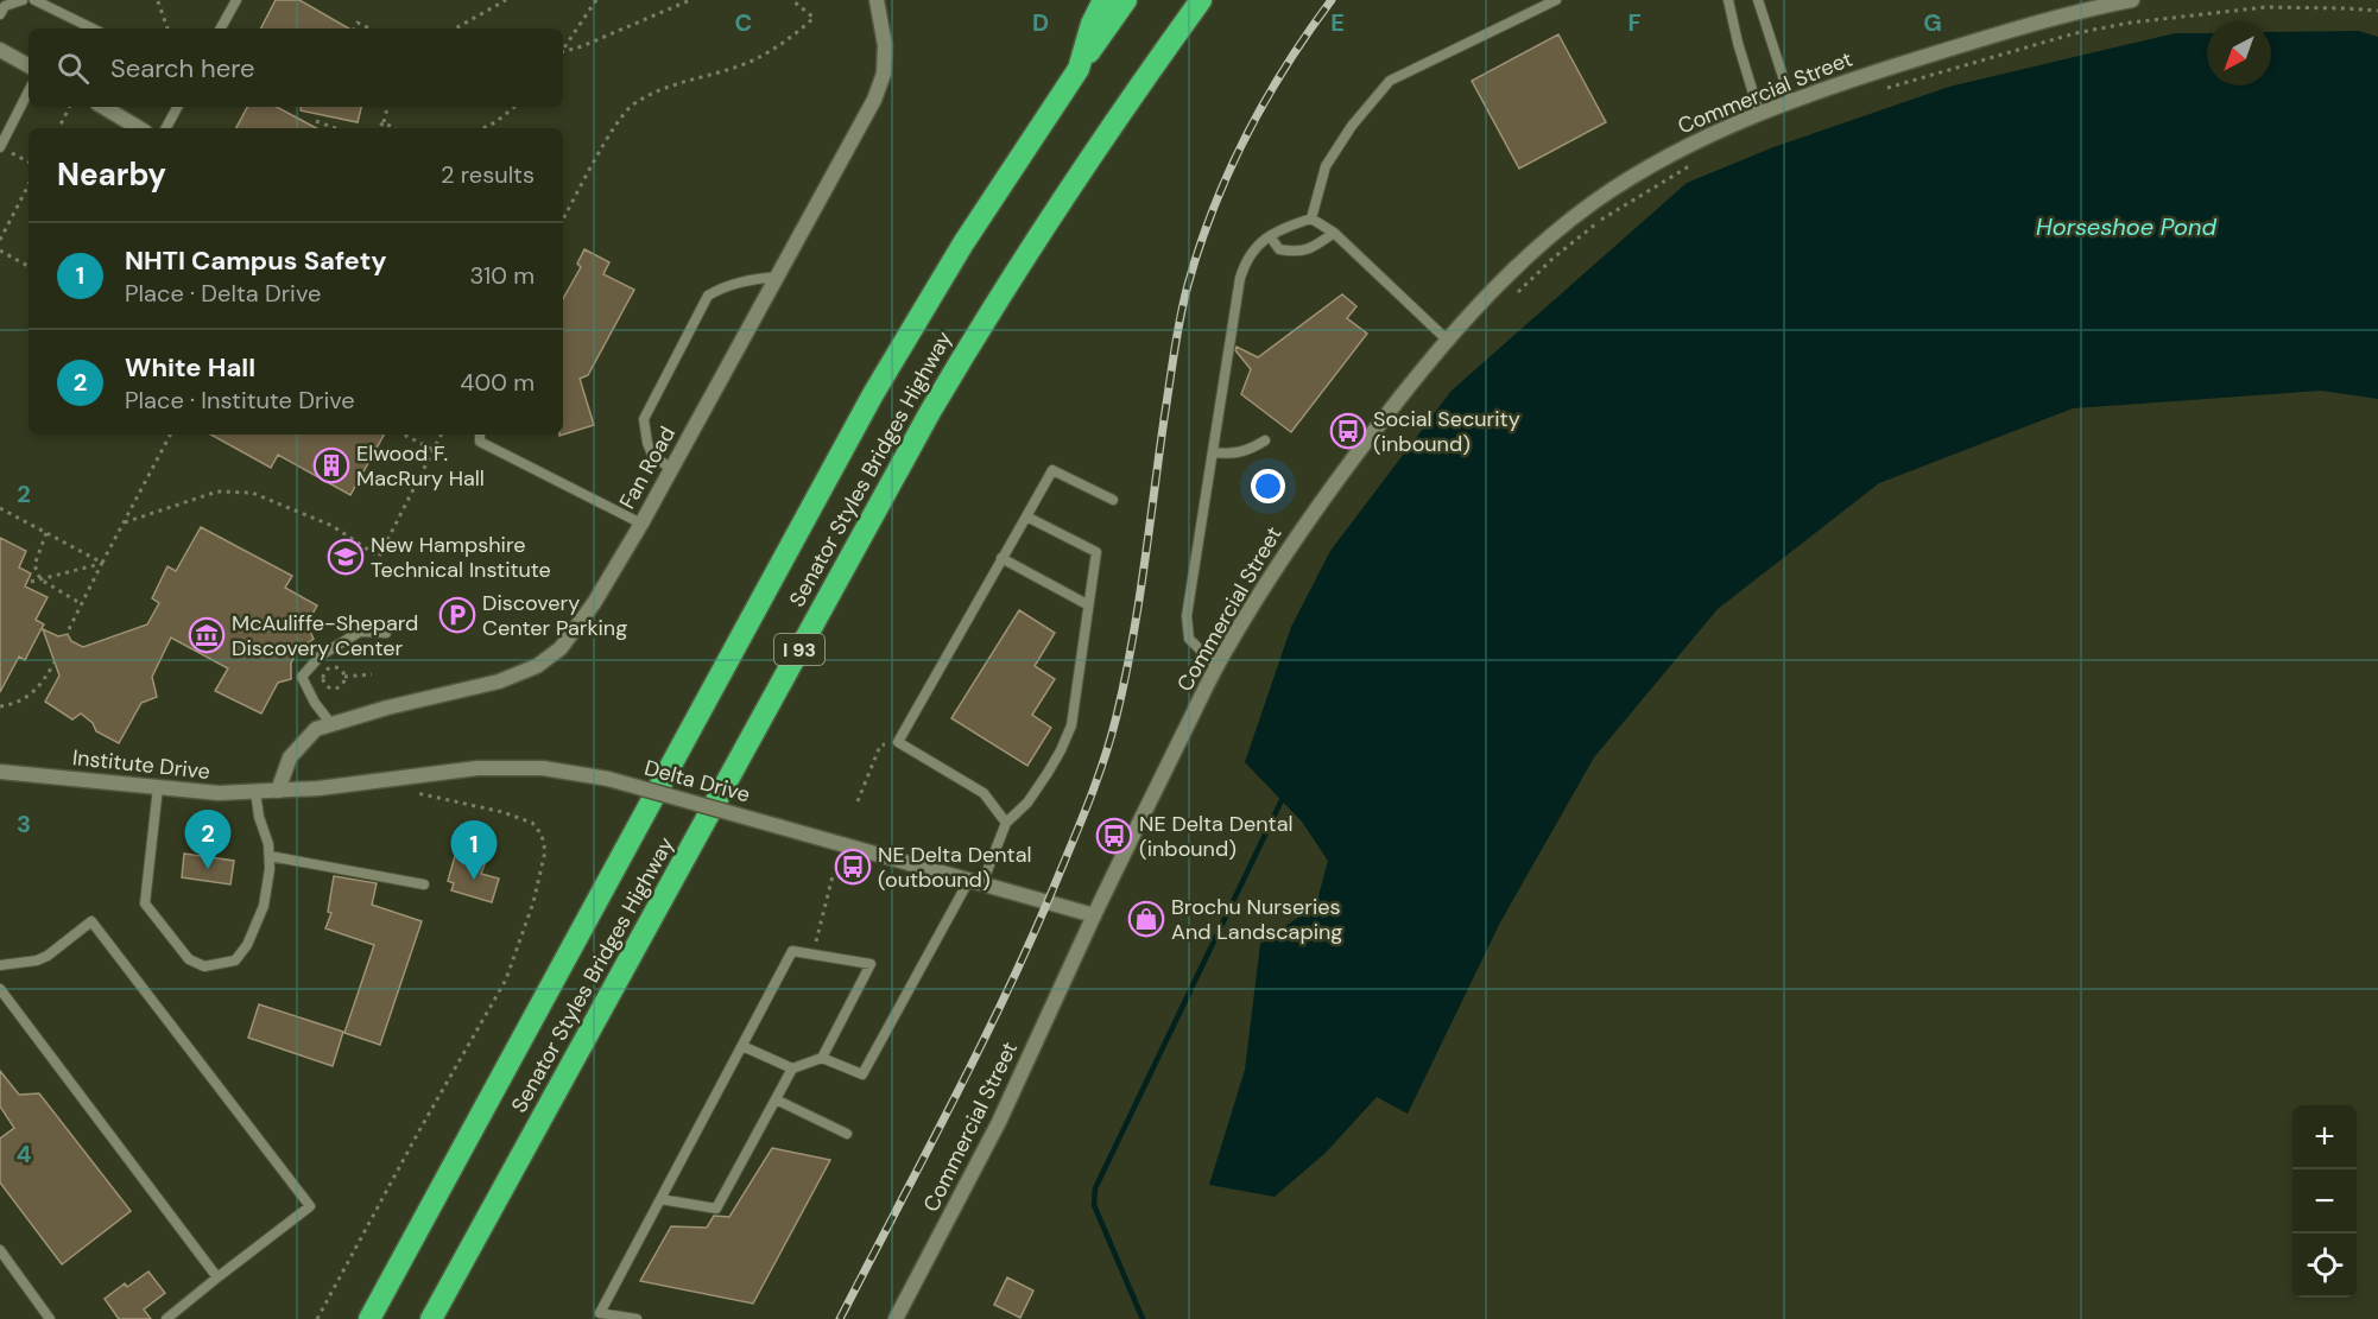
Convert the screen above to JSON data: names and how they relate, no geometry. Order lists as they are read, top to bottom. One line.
{"streets":{"highway":["Senator Styles Bridges Highway","I 93"],"street":["Commercial Street","Fan Road","Institute Drive","Delta Drive"]},"crossings":[["Commercial Street","Delta Drive"],["Fan Road","Institute Drive"],["Fan Road","Delta Drive"],["Institute Drive","Delta Drive"]],"water":["Horseshoe Pond"],"places":{"bus stop":["Social Security (inbound)","NE Delta Dental (inbound)","NE Delta Dental (outbound)"],"building":["Elwood F. MacRury Hall"],"school or university":["New Hampshire Technical Institute"],"parking":["Discovery Center Parking"],"museum":["McAuliffe-Shepard Discovery Center"],"shop":["Brochu Nurseries And Landscaping"]},"north":"bottom left","page":{"search":"Search here","heading":["Nearby","2 results"],"list":[{"mark":"1","name":"NHTI Campus Safety","note":"Place · Delta Drive","value":"310 m"},{"mark":"2","name":"White Hall","note":"Place · Institute Drive","value":"400 m"}],"pins":["2","1"],"map_buttons":["+","−"]},"grid":{"columns":["C","D","E","F","G"],"rows":["2","3","4"]}}
